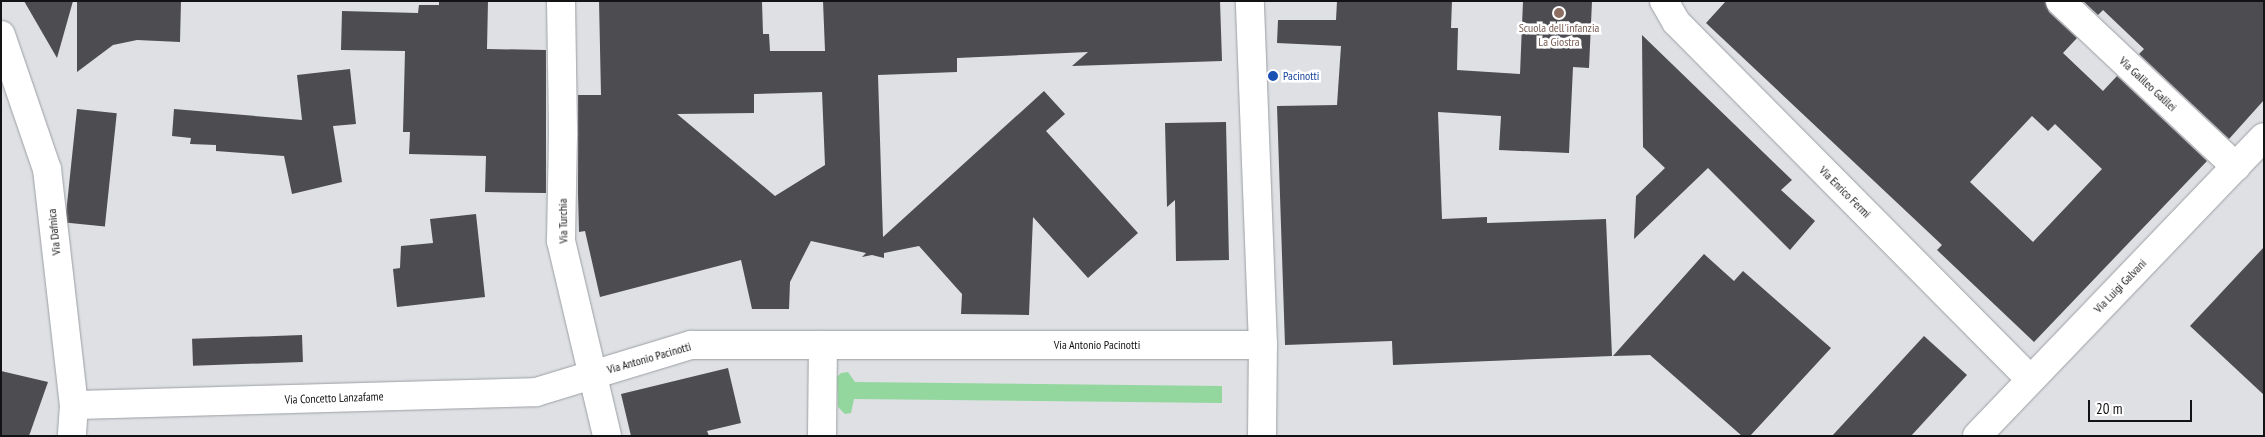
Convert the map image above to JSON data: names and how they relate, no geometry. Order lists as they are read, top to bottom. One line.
{"streets":{"street":["Via Galileo Galilei","Via Enrico Fermi","Via Turchia","Via Dafnica","Via Luigi Galvani","Via Antonio Pacinotti","Via Concetto Lanzafame"]},"crossings":[["Via Galileo Galilei","Via Luigi Galvani"],["Via Enrico Fermi","Via Luigi Galvani"],["Via Turchia","Via Antonio Pacinotti"],["Via Turchia","Via Concetto Lanzafame"],["Via Dafnica","Via Concetto Lanzafame"],["Via Antonio Pacinotti","Via Concetto Lanzafame"]],"places":["Scuola dell'infanzia La Giostra","Pacinotti"],"scale_bar":"20 m"}
